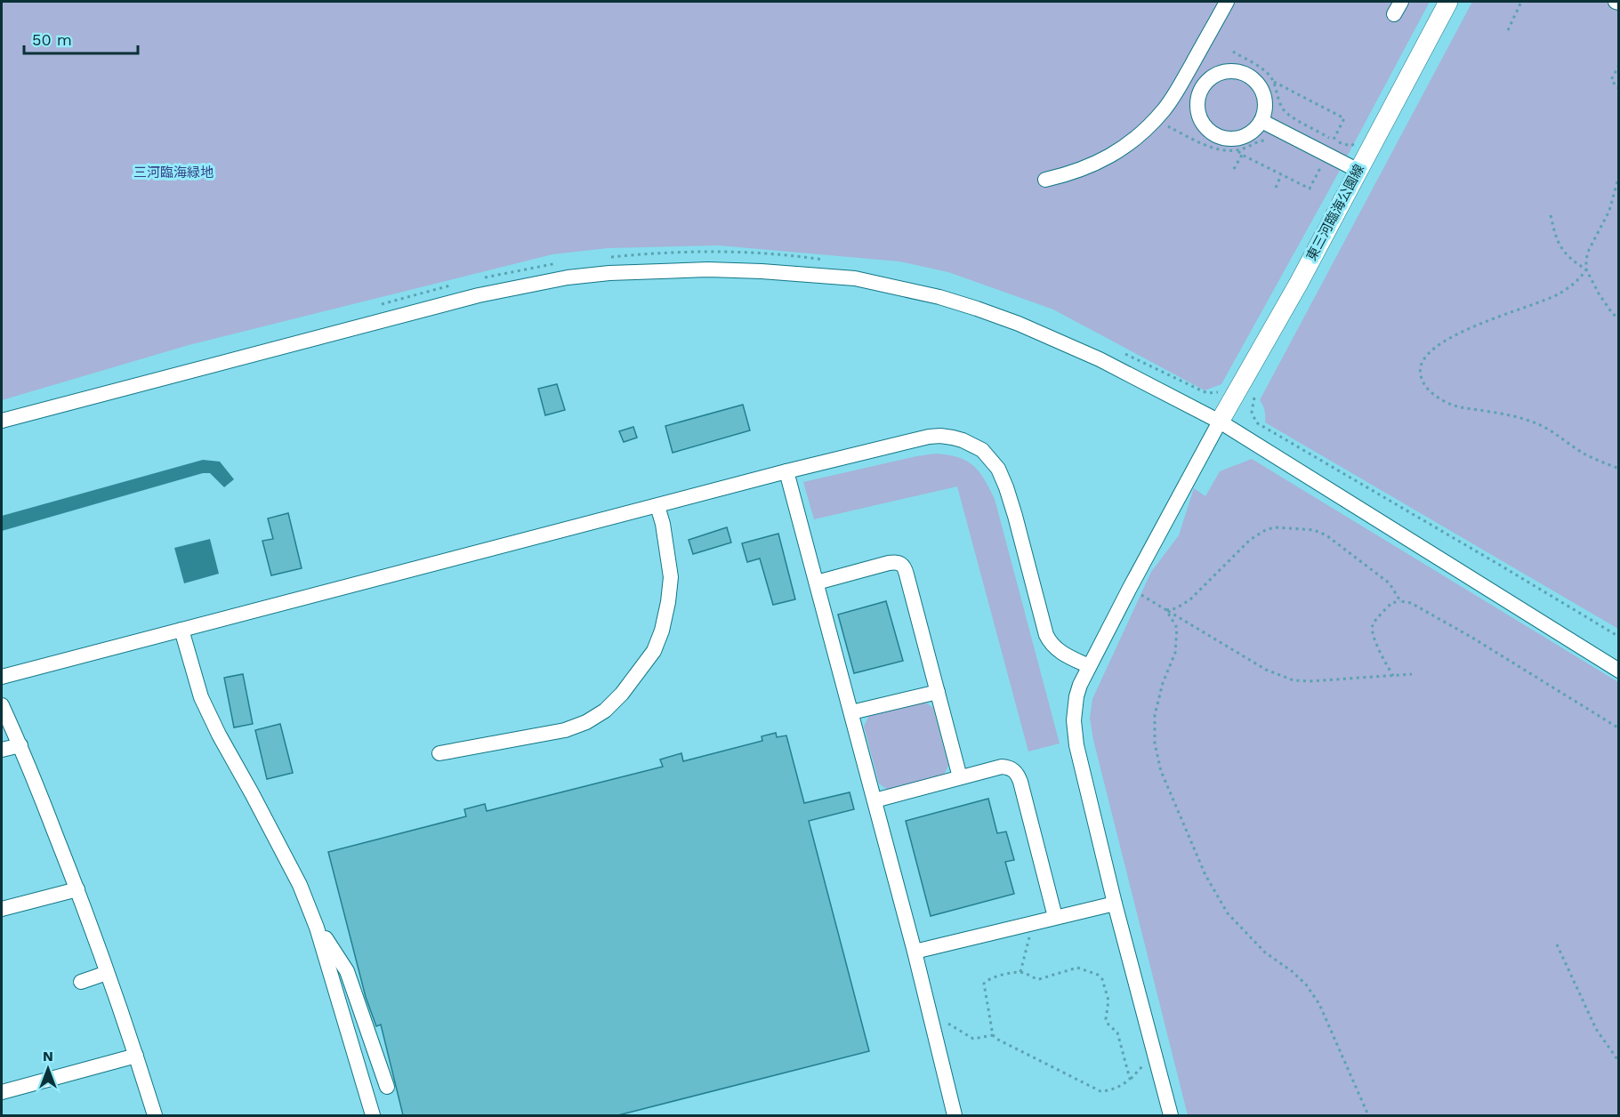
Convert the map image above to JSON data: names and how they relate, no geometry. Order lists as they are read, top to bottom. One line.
{"streets":{"main road":["東三河臨海公園線"]},"parks":["三河臨海緑地"],"scale_bar":"50 m","north":"top"}
